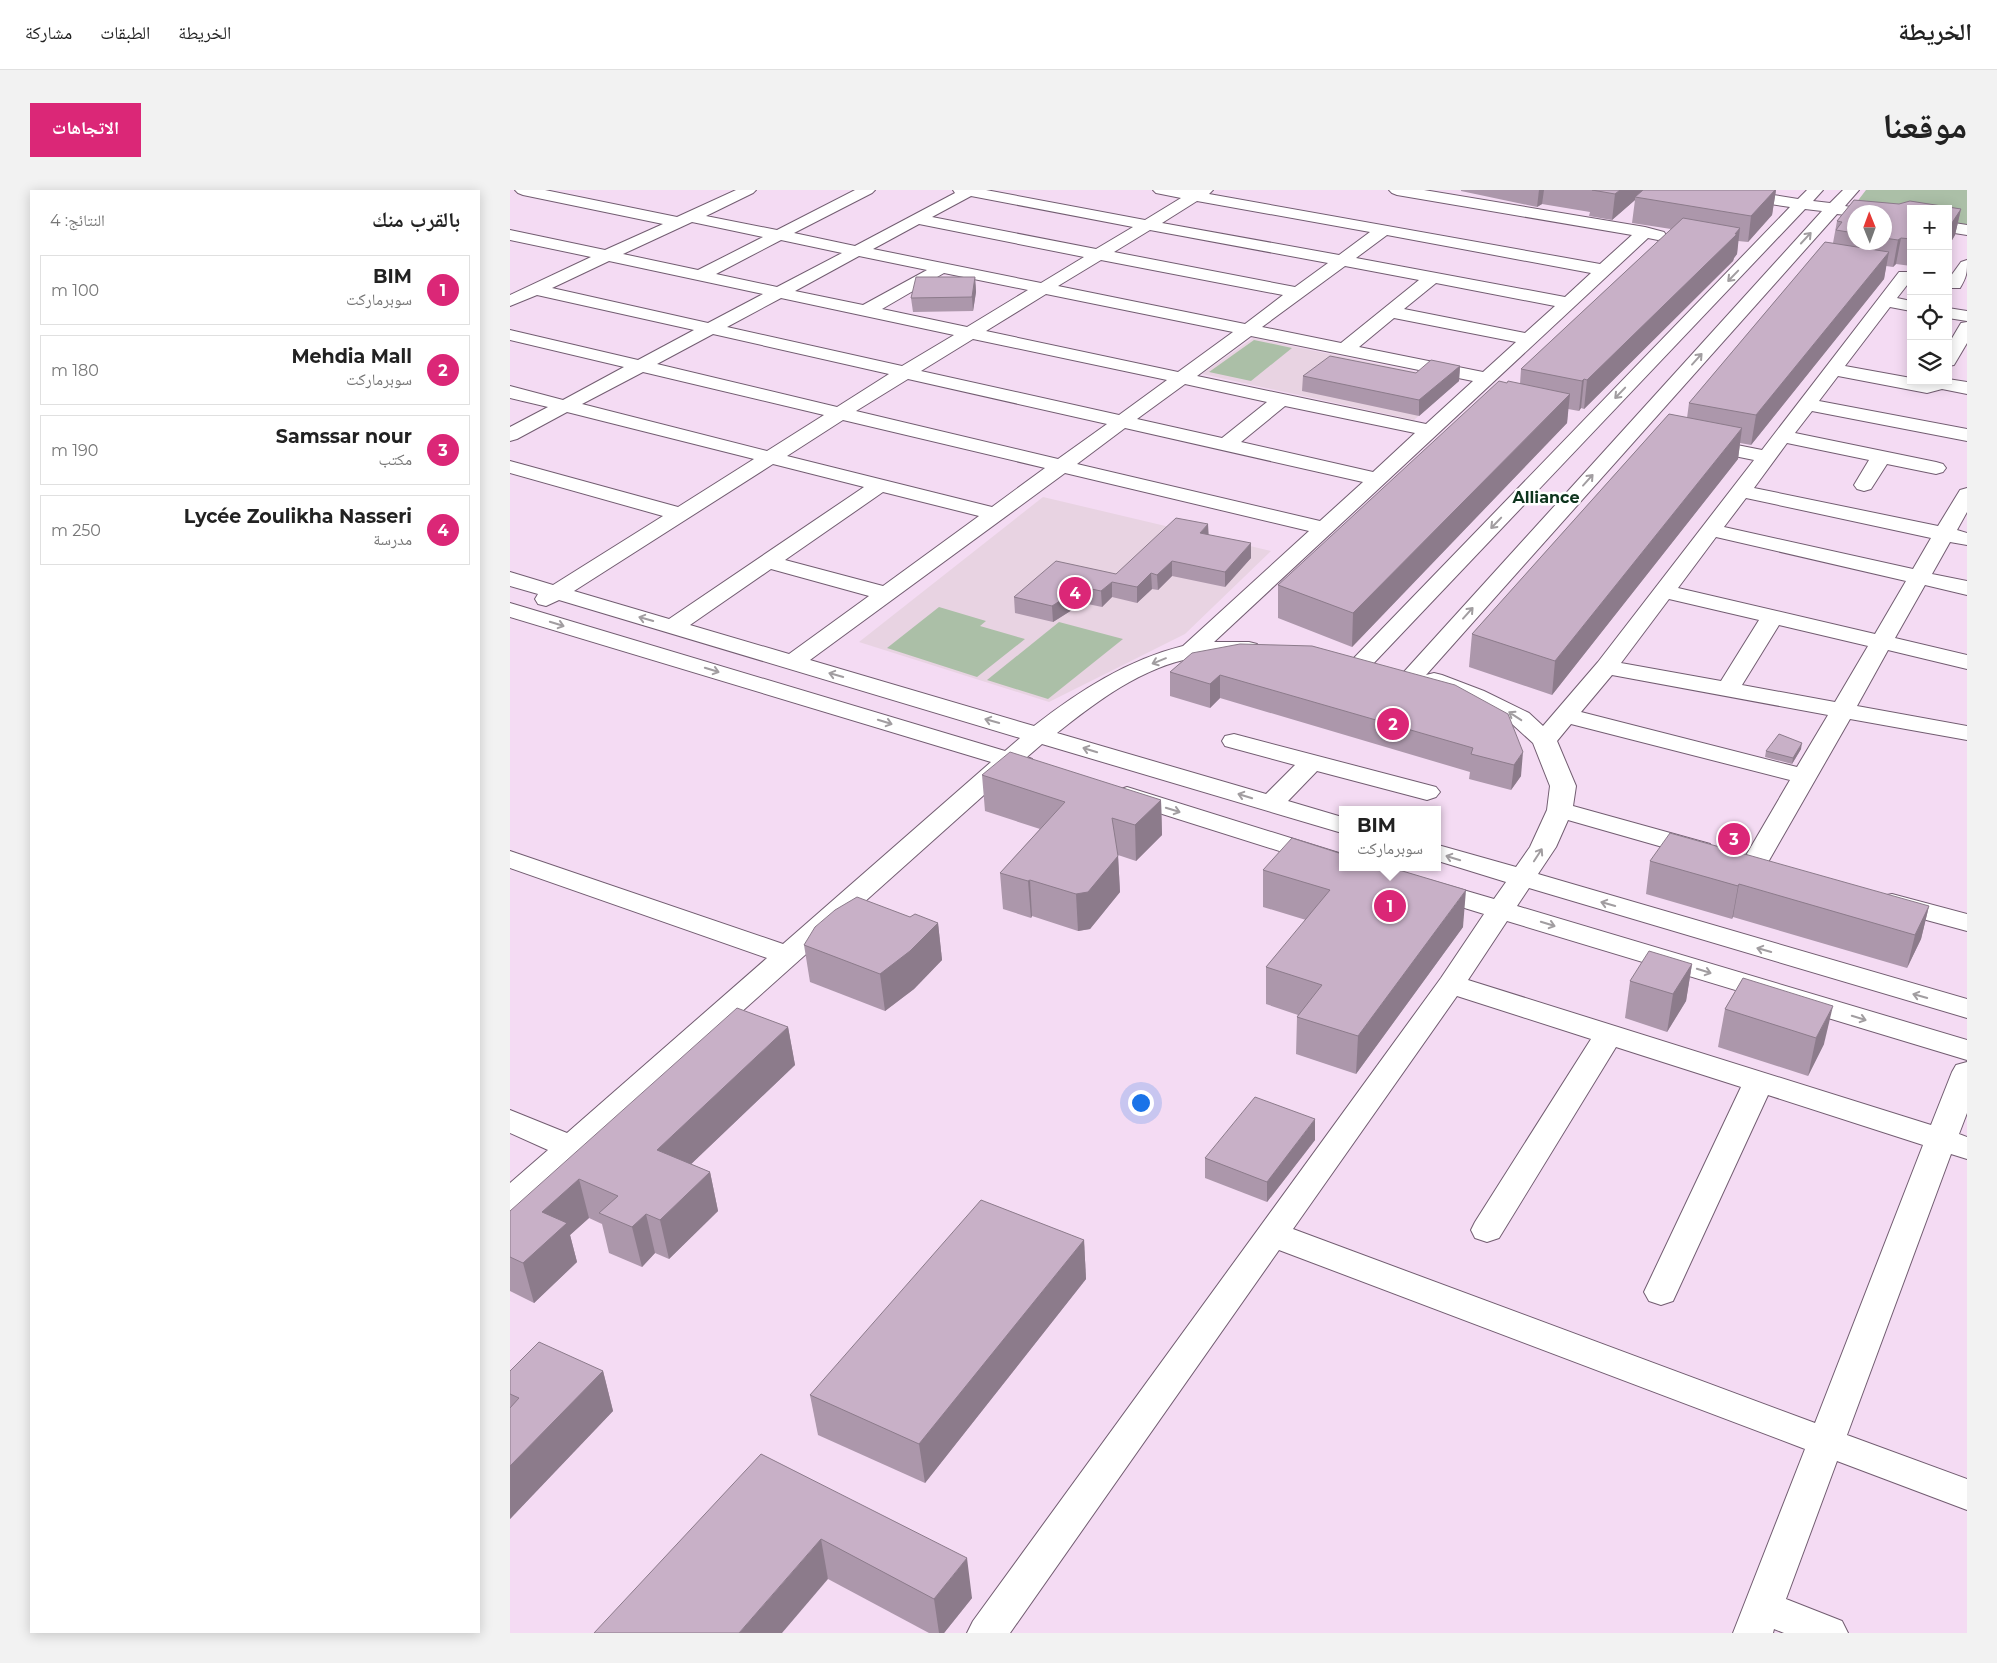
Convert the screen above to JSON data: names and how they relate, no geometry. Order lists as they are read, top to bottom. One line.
{"districts":["Alliance"],"north":"top","page":{"header":"الخريطة","nav":["الخريطة","الطبقات","مشاركة"],"title":"موقعنا","buttons":"الاتجاهات","heading":["بالقرب منك","النتائج: 4"],"map_buttons":["+","−"],"list":[{"mark":"1","name":"BIM","note":"سوبرماركت","value":"100 m"},{"mark":"2","name":"Mehdia Mall","note":"سوبرماركت","value":"180 m"},{"mark":"3","name":"Samssar nour","note":"مكتب","value":"190 m"},{"mark":"4","name":"Lycée Zoulikha Nasseri","note":"مدرسة","value":"250 m"}],"pins":["4","2","3","1"],"popup":["BIM","سوبرماركت"]}}
